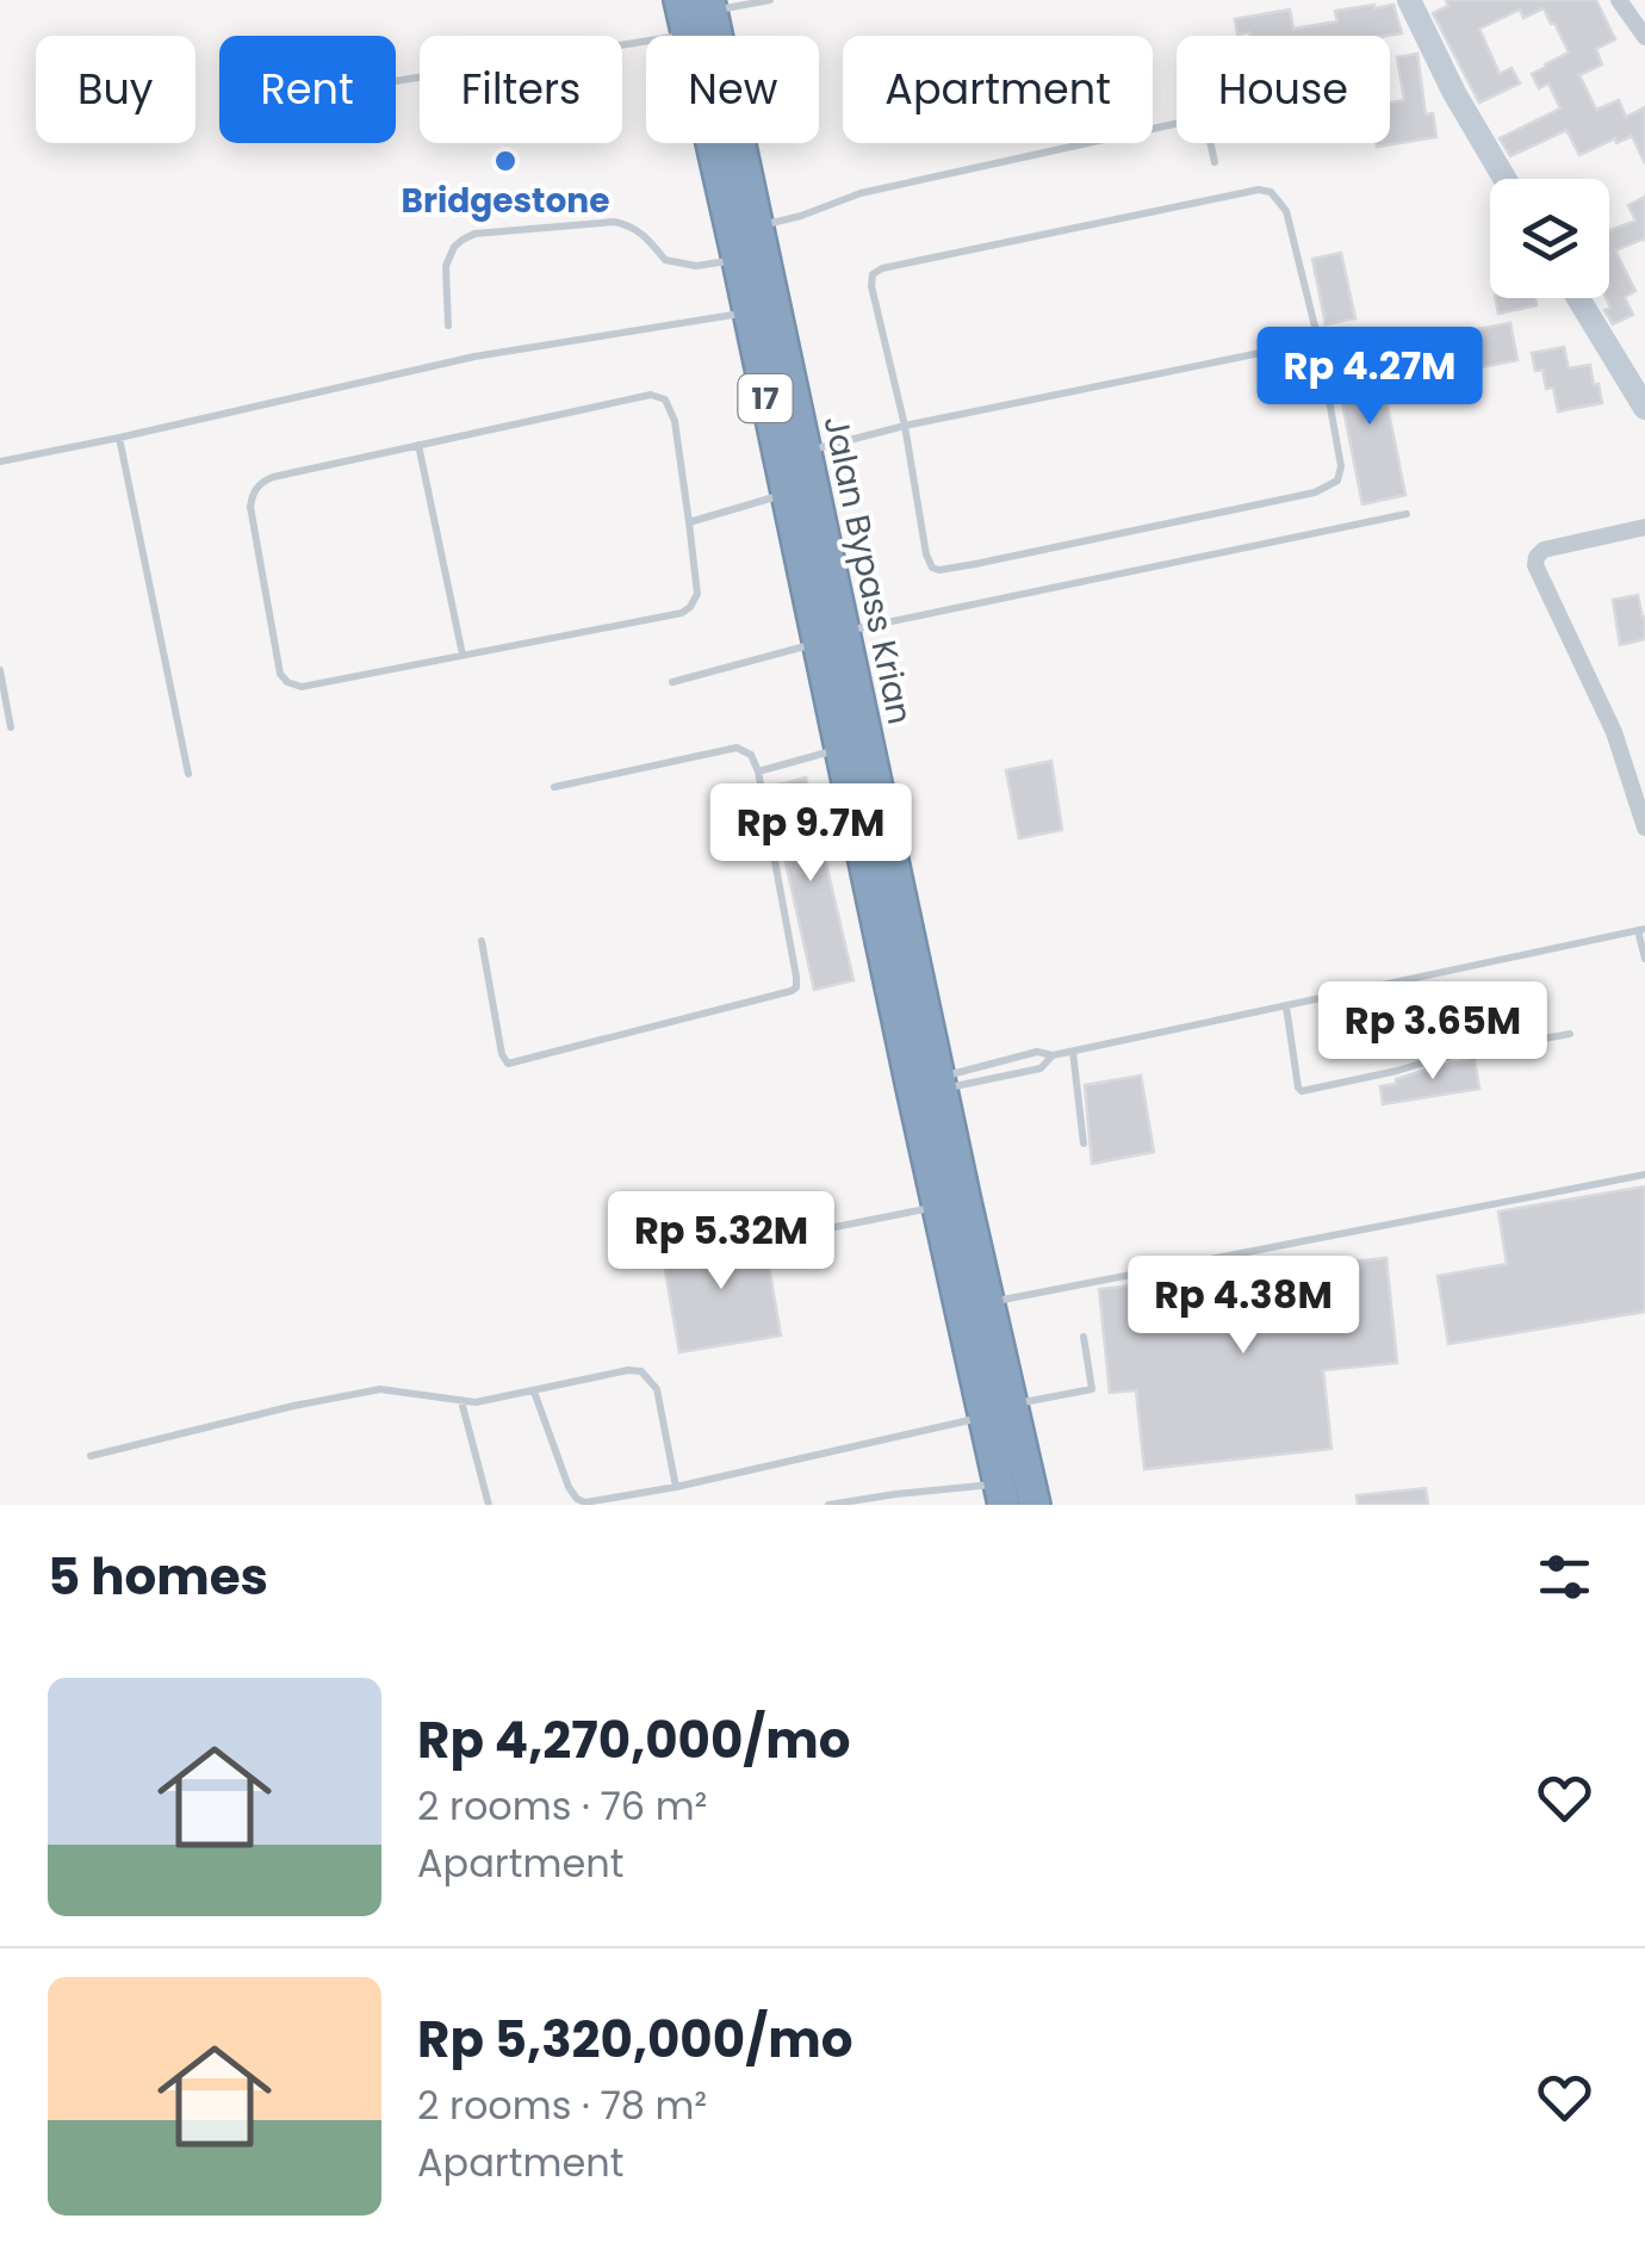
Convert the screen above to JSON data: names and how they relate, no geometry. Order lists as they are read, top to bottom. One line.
{"streets":{"highway":["17","Jalan Bypass Krian"]},"places":["Bridgestone"],"page":{"chip":["Buy","Rent","Filters","New","Apartment","House"],"price":["Rp 4.27M","Rp 9.7M","Rp 3.65M","Rp 5.32M","Rp 4.38M"],"heading":"5 homes","list":[{"name":"Rp 4,270,000/mo","note":"2 rooms · 76 m² · Apartment"},{"name":"Rp 5,320,000/mo","note":"2 rooms · 78 m² · Apartment"}]}}
